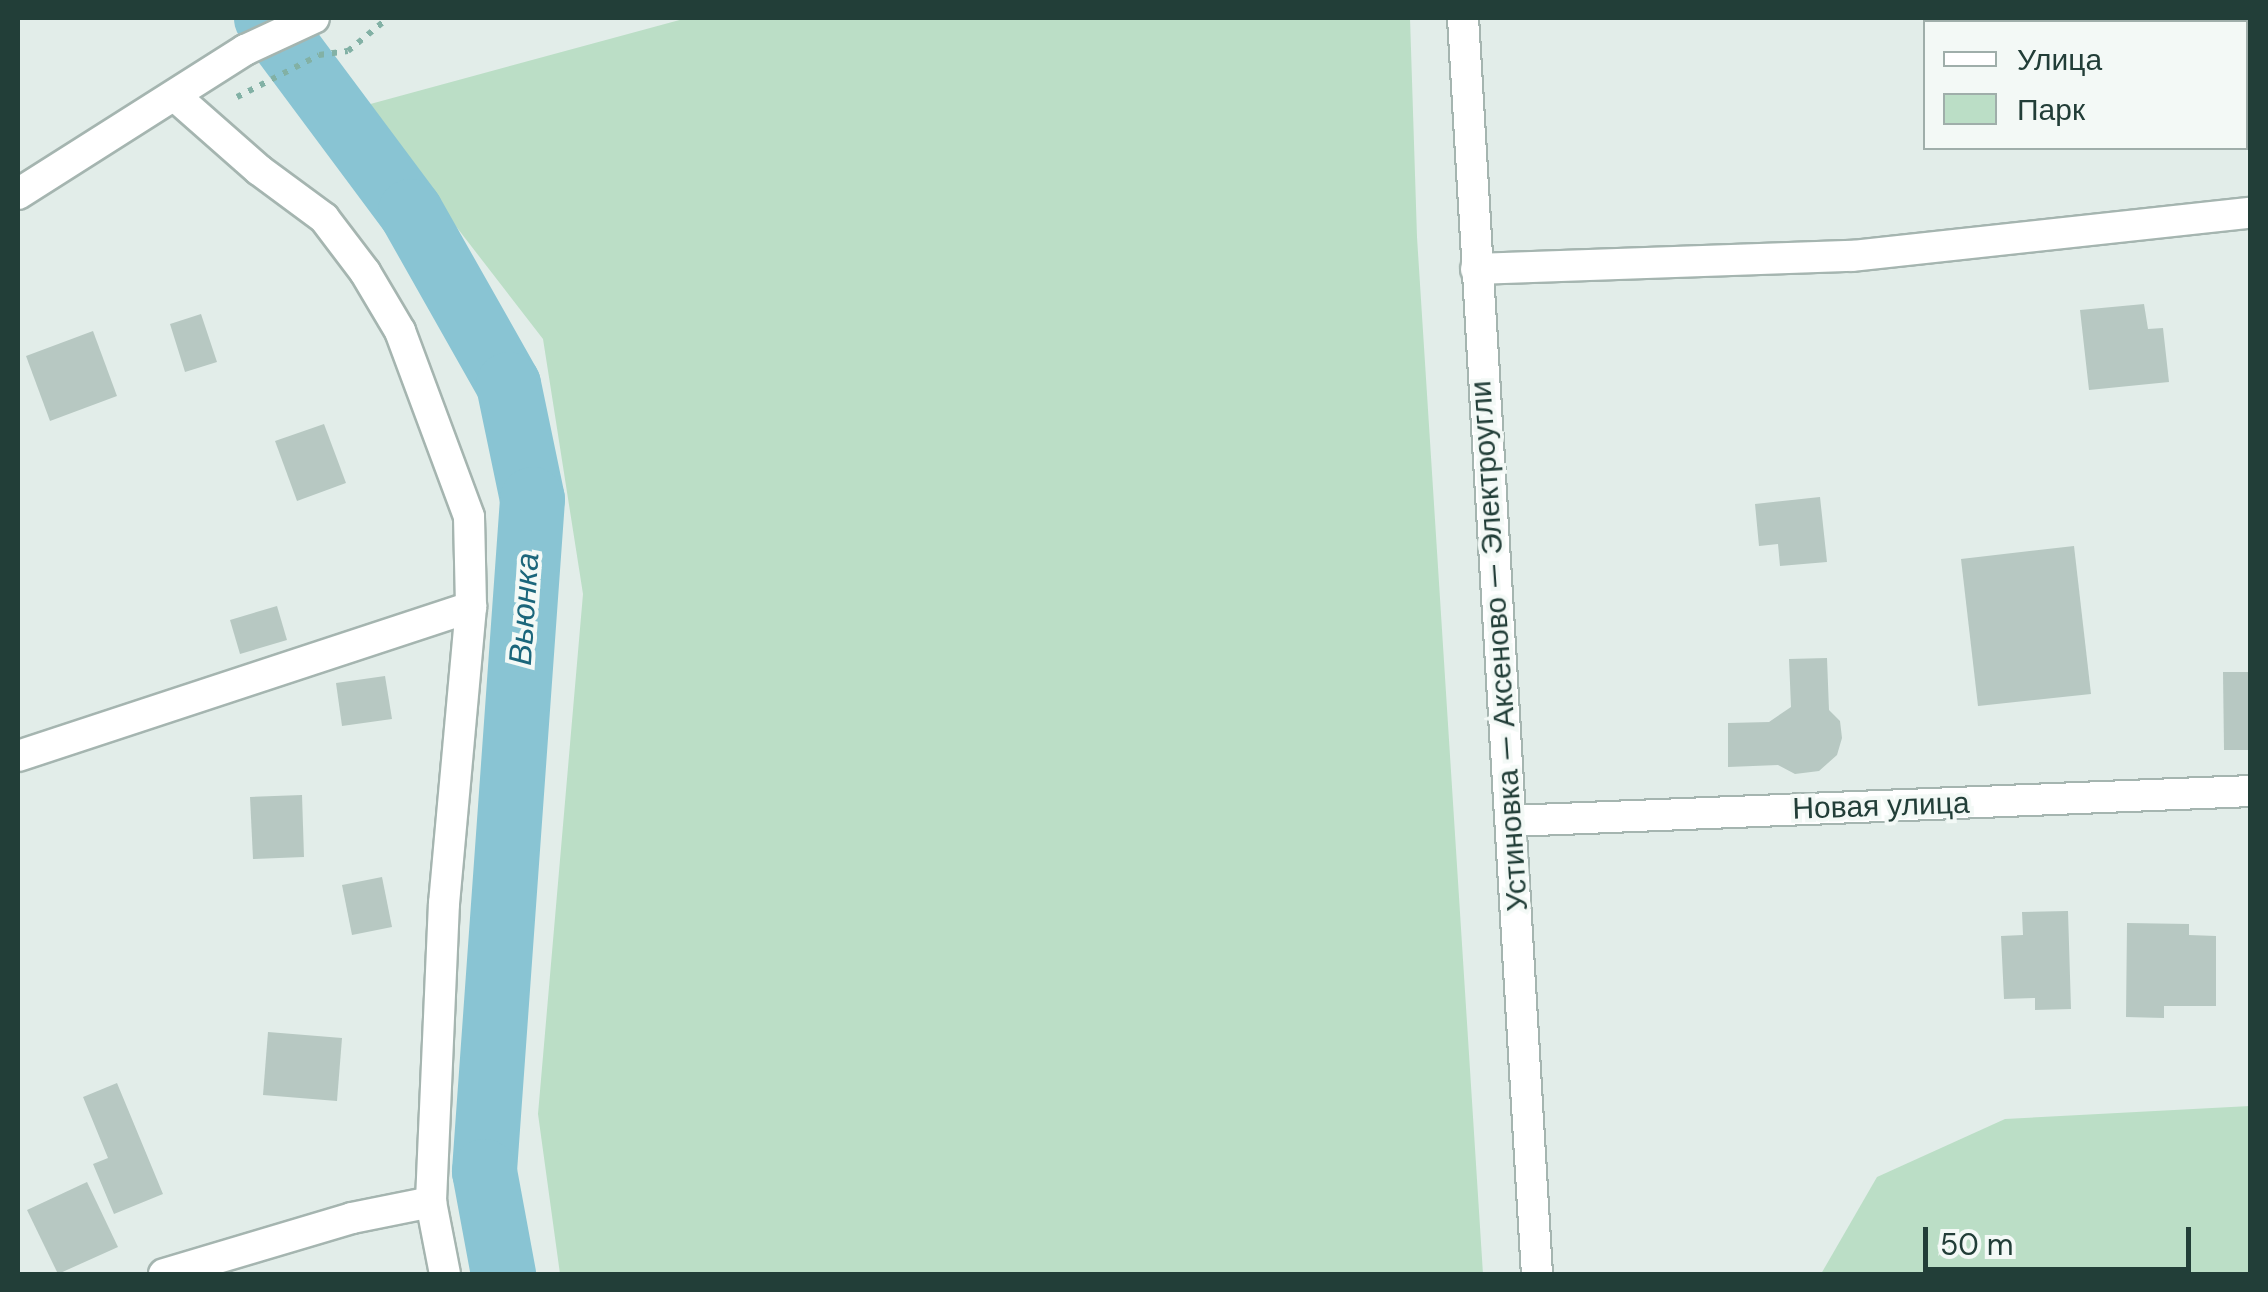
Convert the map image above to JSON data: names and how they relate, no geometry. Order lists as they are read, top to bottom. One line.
{"streets":{"street":["Устиновка — Аксеново — Электроугли","Новая улица"]},"crossings":[["Устиновка — Аксеново — Электроугли","Новая улица"]],"water":["Вьюнка"],"legend":["Улица","Парк"],"scale_bar":"50 m"}
